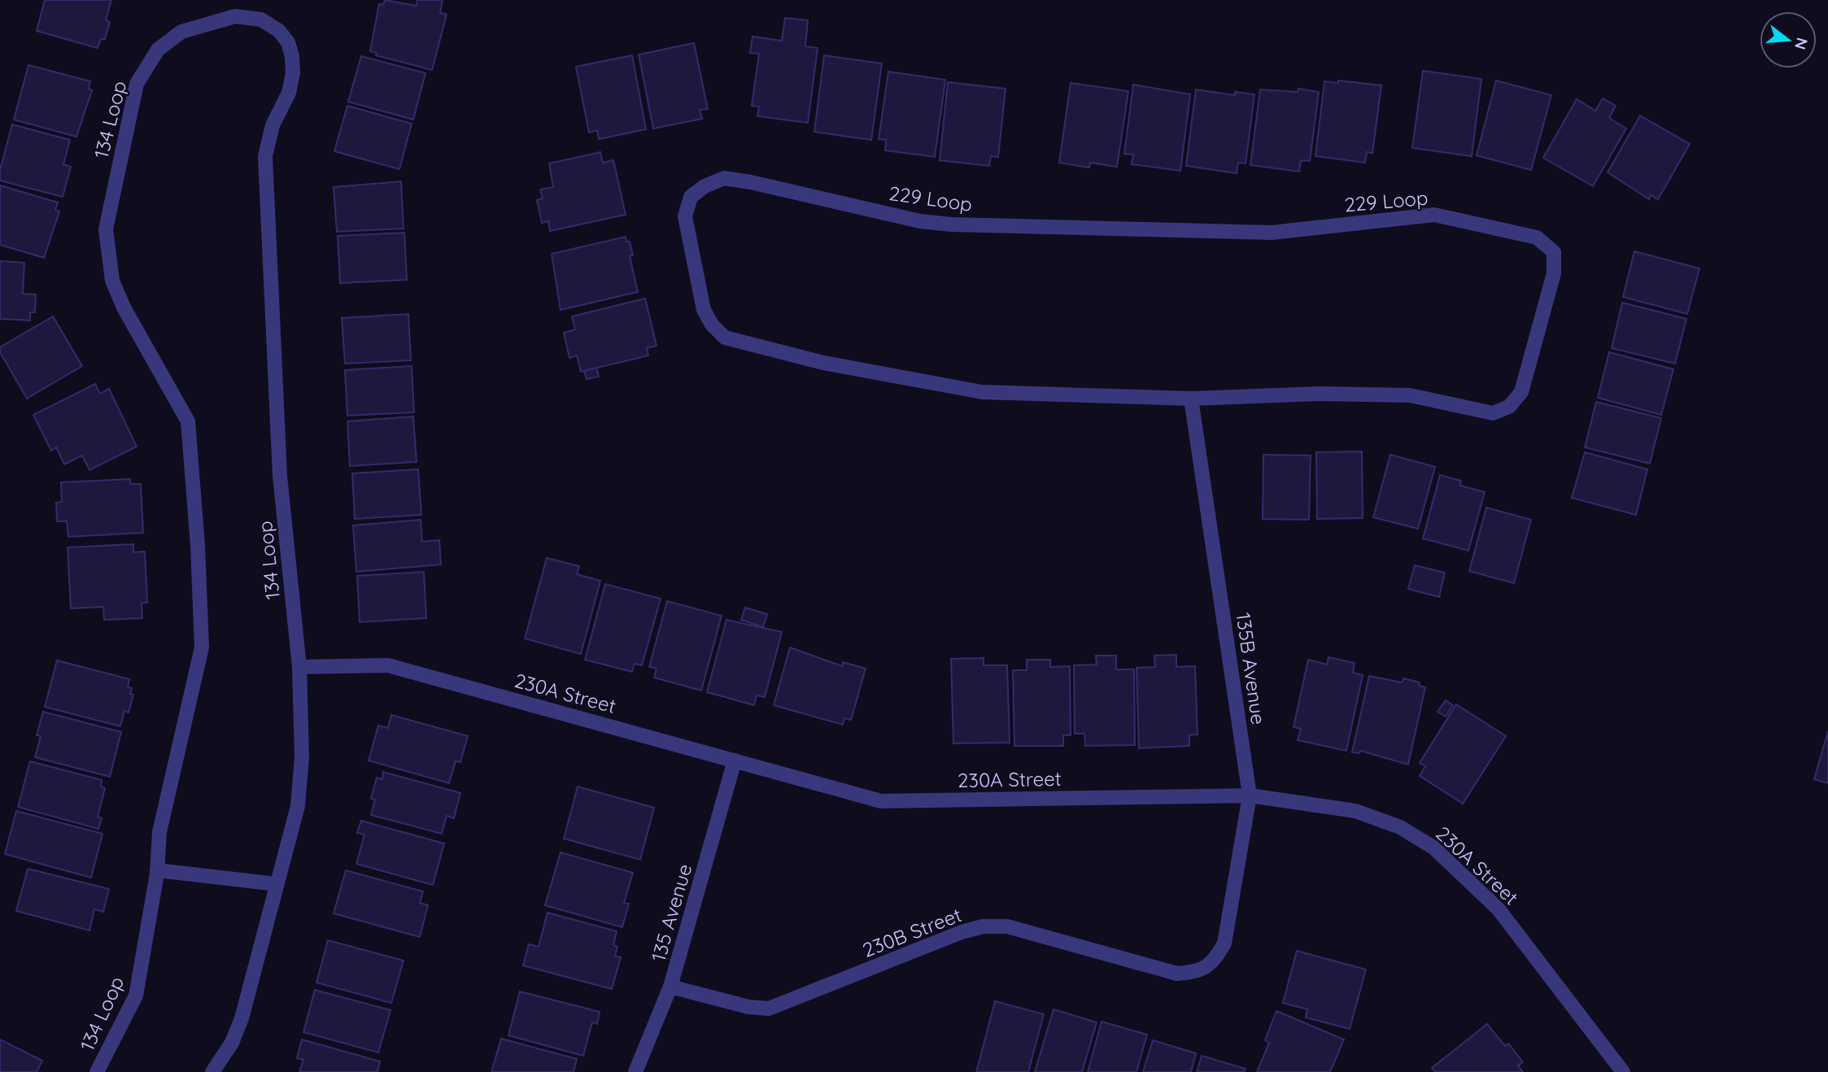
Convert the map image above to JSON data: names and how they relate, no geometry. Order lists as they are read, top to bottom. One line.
{"streets":{"street":["134 Loop","229 Loop","135B Avenue","230A Street","135 Avenue","230B Street"]},"crossings":[["134 Loop","230A Street"],["229 Loop","135B Avenue"],["135B Avenue","230A Street"],["135B Avenue","230B Street"],["230A Street","135 Avenue"],["135 Avenue","230B Street"]],"north":"right"}
